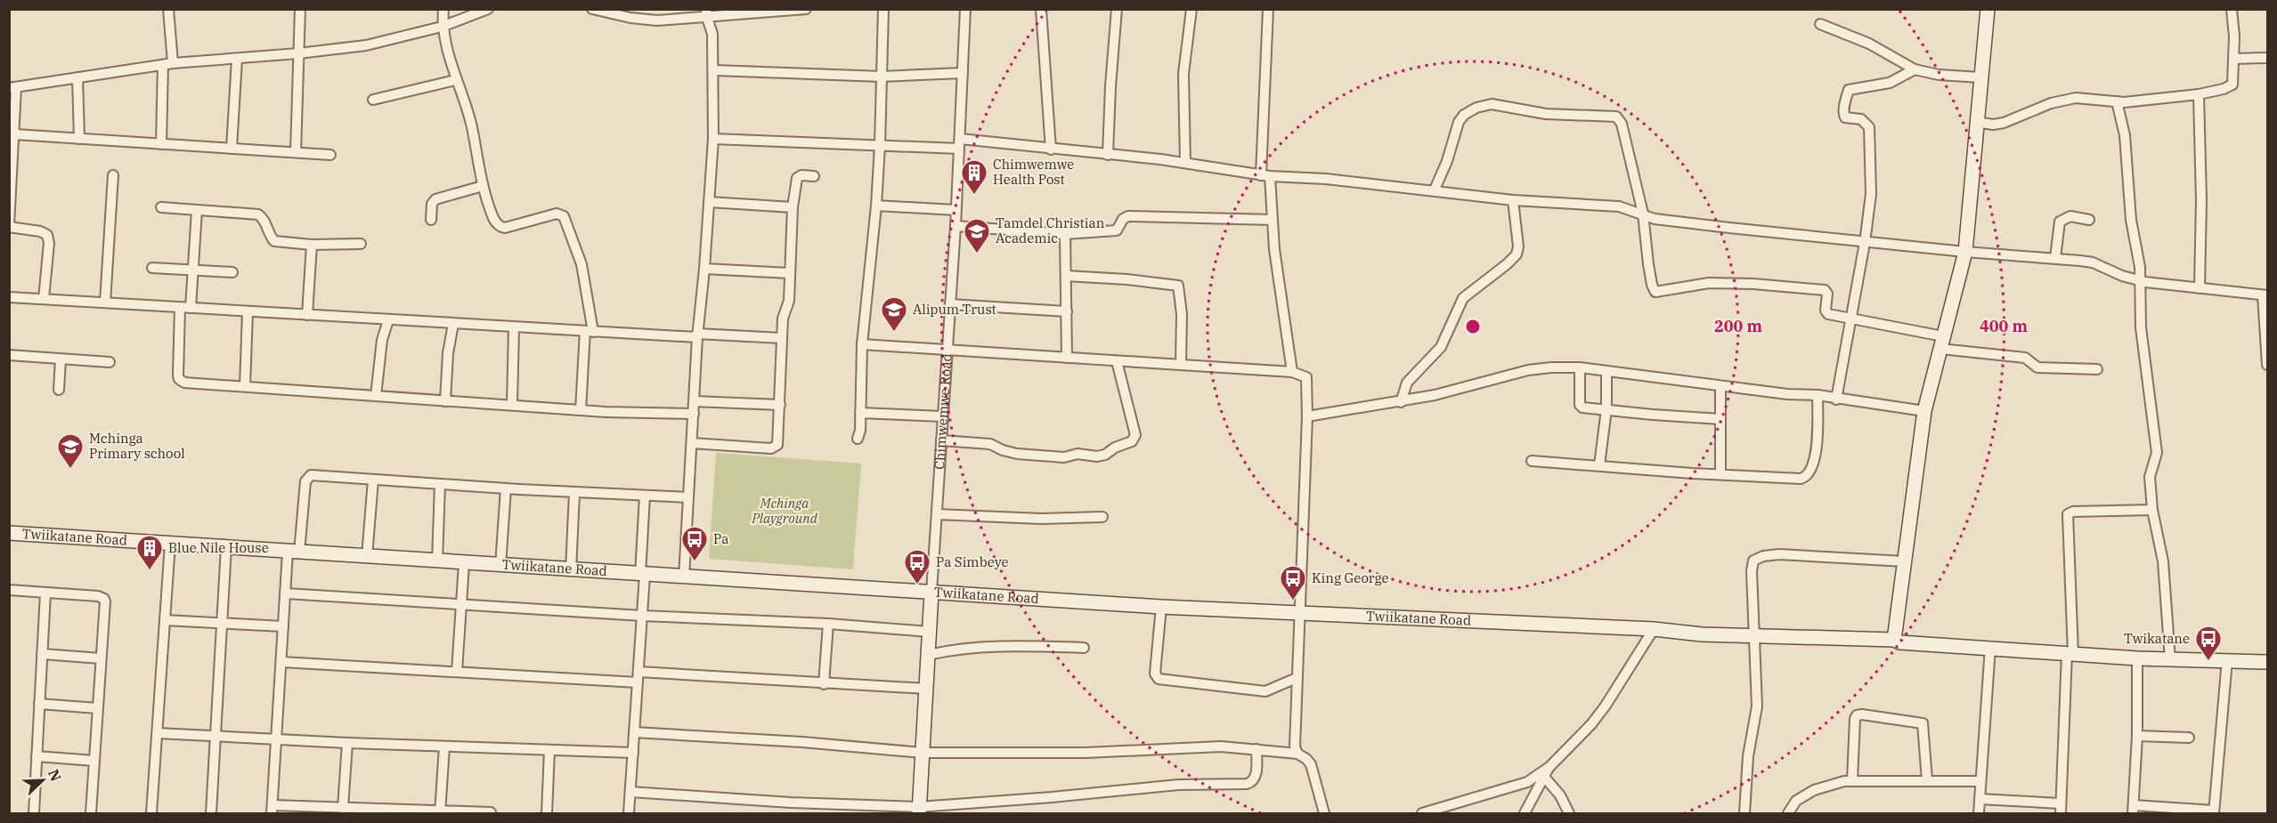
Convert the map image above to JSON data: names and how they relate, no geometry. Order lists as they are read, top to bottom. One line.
{"streets":{"street":["Chimwemwe Road","Twiikatane Road"]},"crossings":[["Chimwemwe Road","Twiikatane Road"]],"parks":["Mchinga Playground"],"places":{"building":["Chimwemwe Health Post","Blue Nile House"],"school or university":["Tamdel Christian Academic","Alipum Trust","Mchinga Primary school"],"bus stop":["Pa","Pa Simbeye","King George","Twikatane"]},"north":"top right","rings":["200 m","400 m"]}
